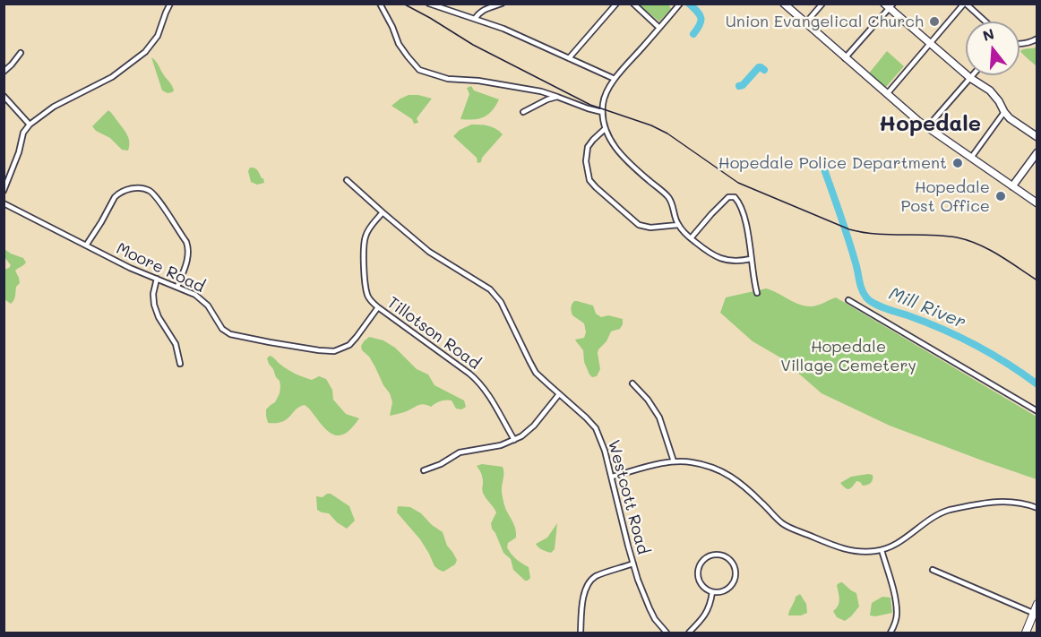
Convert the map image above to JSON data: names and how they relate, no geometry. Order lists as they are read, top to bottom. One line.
{"streets":{"street":["Moore Road","Tillotson Road","Westcott Road"]},"crossings":[["Moore Road","Tillotson Road"],["Tillotson Road","Westcott Road"]],"districts":["Hopedale"],"water":["Mill River"],"parks":["Hopedale Village Cemetery"],"places":["Union Evangelical Church","Hopedale Police Department","Hopedale Post Office"],"north":"top"}
